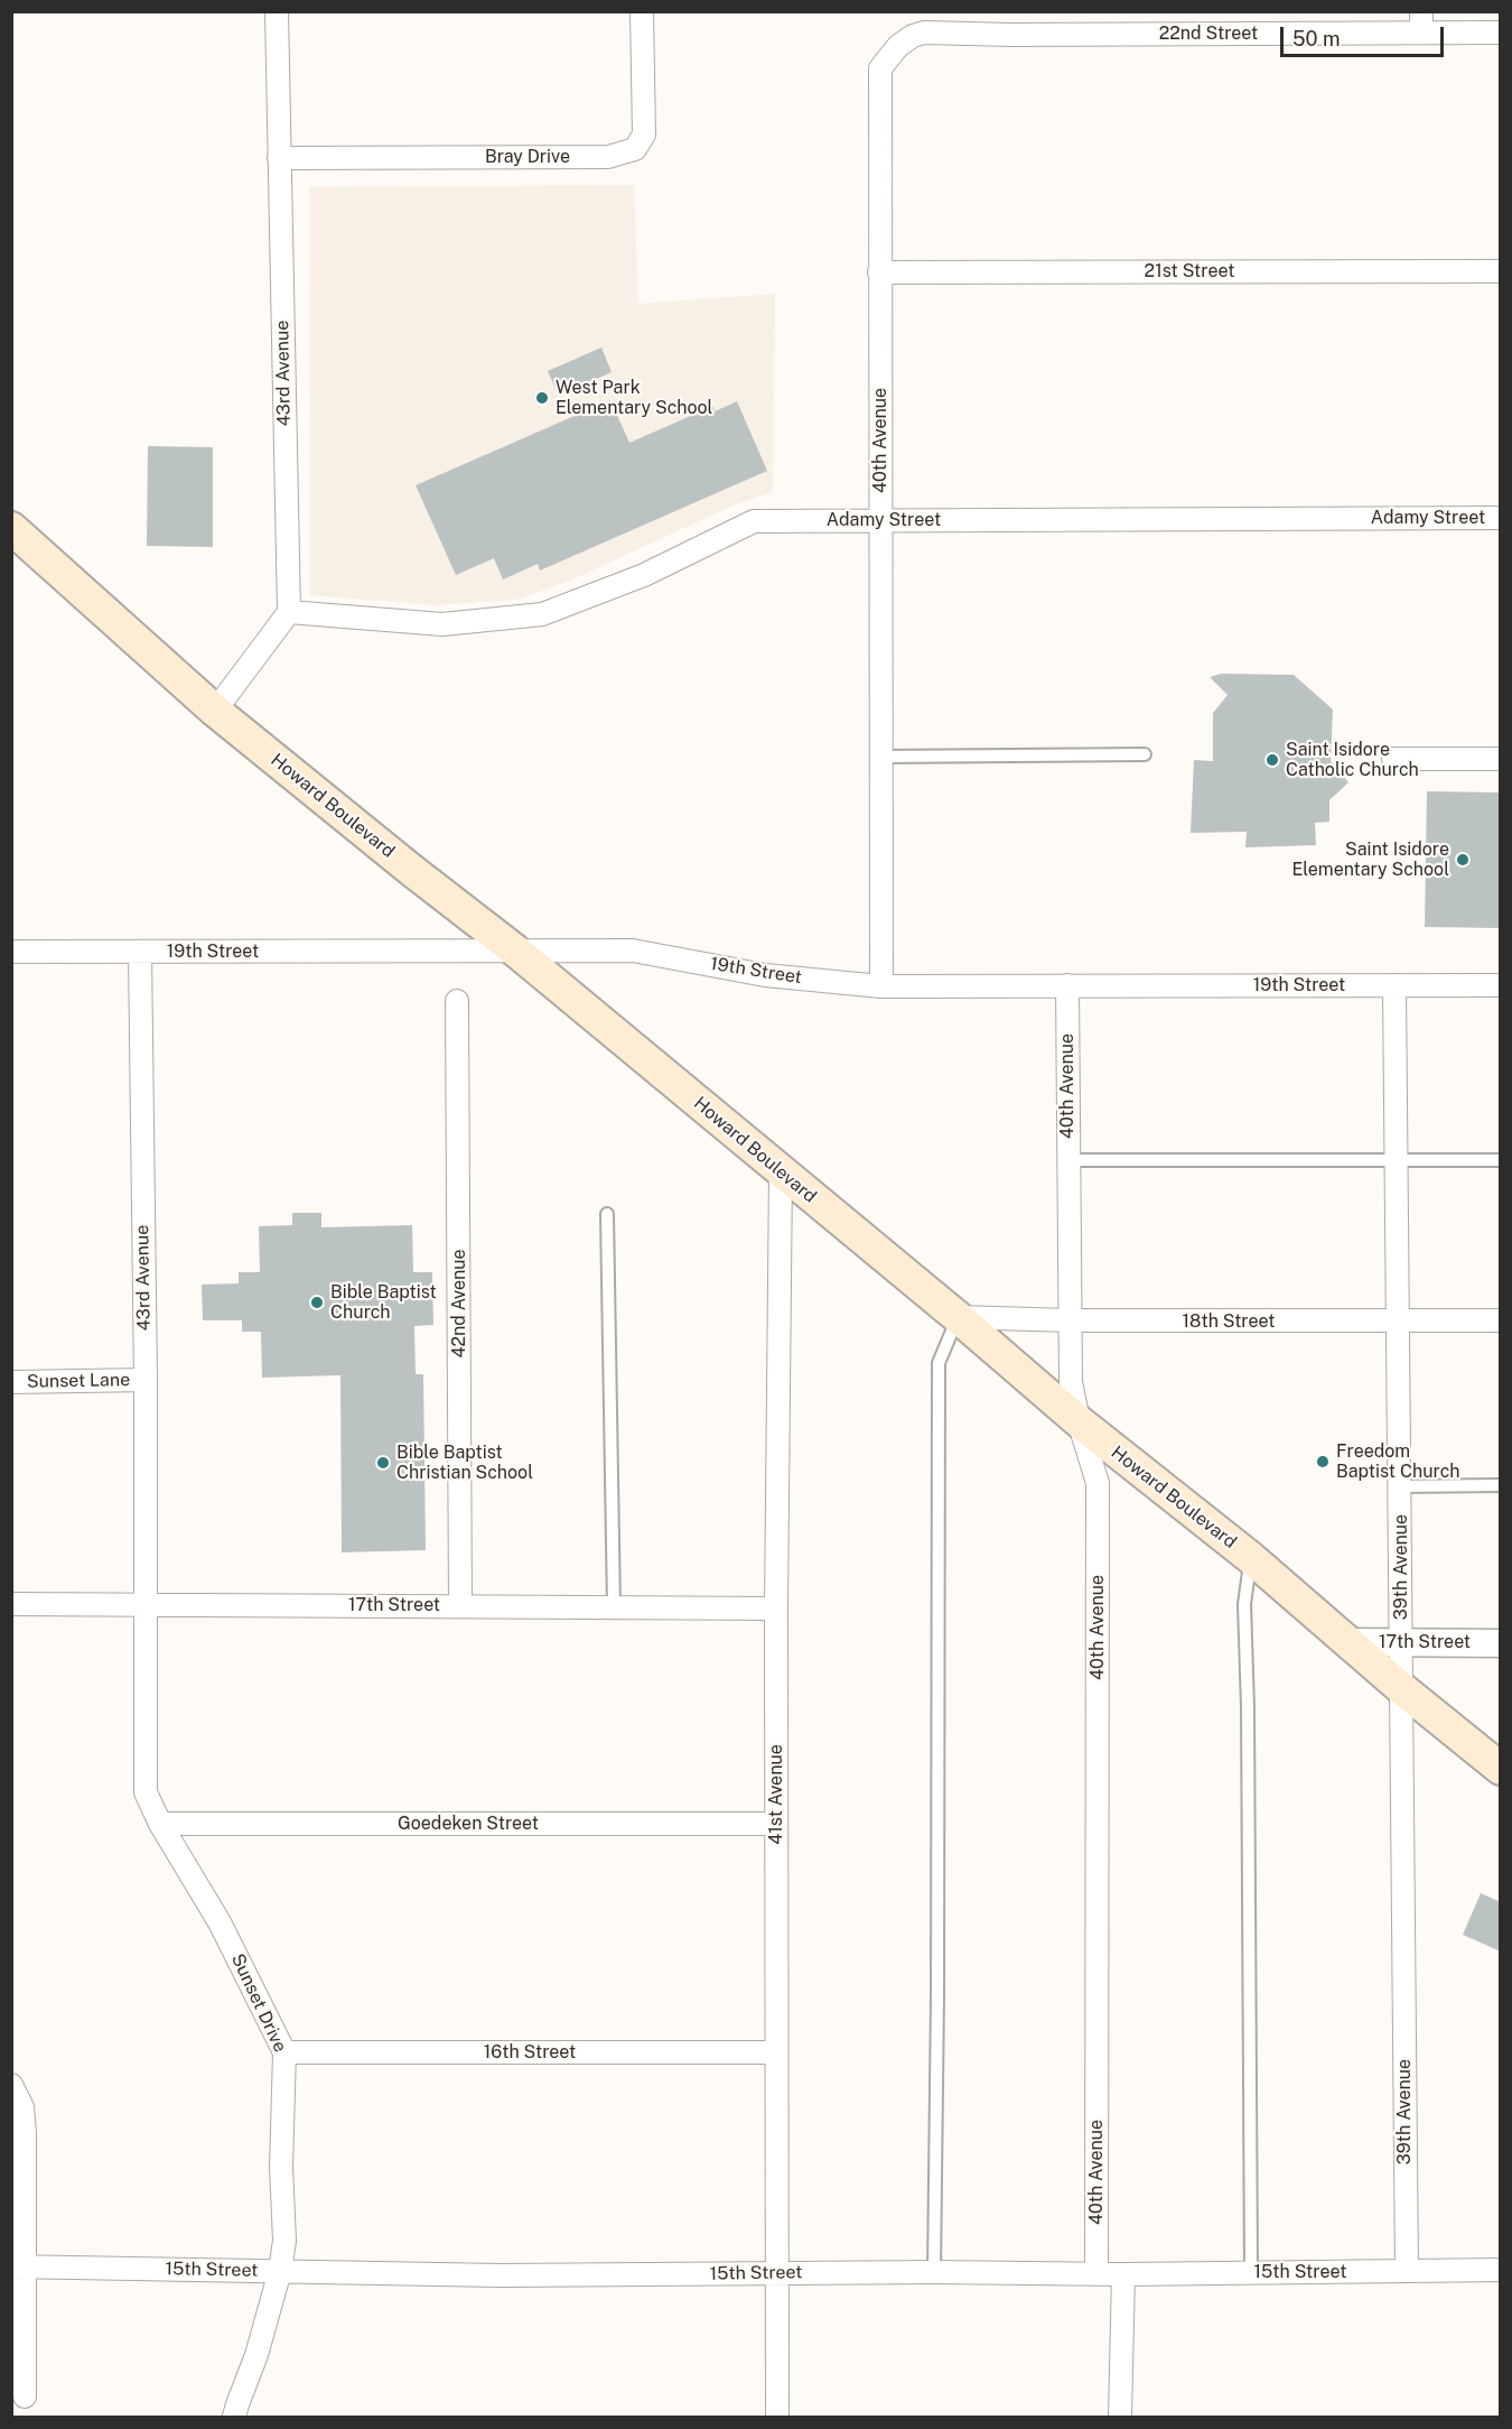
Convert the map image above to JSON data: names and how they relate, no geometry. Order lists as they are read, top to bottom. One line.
{"streets":{"main road":["Howard Boulevard"],"street":["22nd Street","Bray Drive","21st Street","43rd Avenue","40th Avenue","Adamy Street","19th Street","42nd Avenue","18th Street","Sunset Lane","39th Avenue","17th Street","41st Avenue","Goedeken Street","Sunset Drive","16th Street","15th Street"]},"crossings":[["22nd Street","40th Avenue"],["Bray Drive","43rd Avenue"],["21st Street","40th Avenue"],["43rd Avenue","Adamy Street"],["43rd Avenue","19th Street"],["43rd Avenue","Sunset Lane"],["43rd Avenue","17th Street"],["43rd Avenue","Sunset Drive"],["40th Avenue","Adamy Street"],["40th Avenue","Howard Boulevard"],["40th Avenue","19th Street"],["40th Avenue","18th Street"],["40th Avenue","15th Street"],["Howard Boulevard","19th Street"],["Howard Boulevard","18th Street"],["Howard Boulevard","39th Avenue"],["Howard Boulevard","17th Street"],["Howard Boulevard","41st Avenue"],["19th Street","39th Avenue"],["42nd Avenue","17th Street"],["18th Street","39th Avenue"],["39th Avenue","17th Street"],["39th Avenue","15th Street"],["17th Street","41st Avenue"],["17th Street","Sunset Drive"],["41st Avenue","Goedeken Street"],["41st Avenue","16th Street"],["41st Avenue","15th Street"],["Goedeken Street","Sunset Drive"],["Sunset Drive","16th Street"],["Sunset Drive","15th Street"]],"places":["West Park Elementary School","Saint Isidore Catholic Church","Saint Isidore Elementary School","Bible Baptist Church","Freedom Baptist Church","Bible Baptist Christian School"],"scale_bar":"50 m"}
